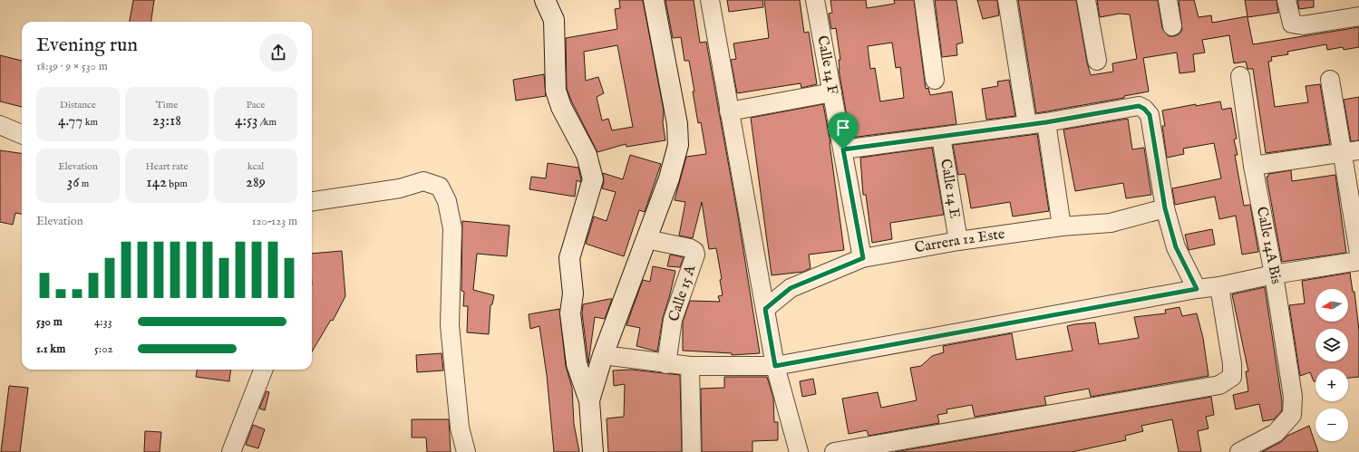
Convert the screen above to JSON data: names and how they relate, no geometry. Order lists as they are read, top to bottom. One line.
{"streets":{"street":["Calle 14 F","Calle 14 E","Carrera 12 Este","Calle 14A Bis","Calle 15 A"]},"crossings":[["Calle 14 F","Carrera 12 Este"],["Calle 14 E","Carrera 12 Este"]],"north":"left","page":{"heading":["Evening run","18:39 · 9 × 530 m"],"stats":[["Distance","4.77 km"],["Time","23:18"],["Pace","4:53 /km"],["Elevation","36 m"],["Heart rate","142 bpm"],["kcal","289"]],"chart":["Elevation","120–123 m"],"map_buttons":["+","−"],"list":[{"name":"530 m","note":"4:33"},{"name":"1.1 km","note":"5:02"}]}}
